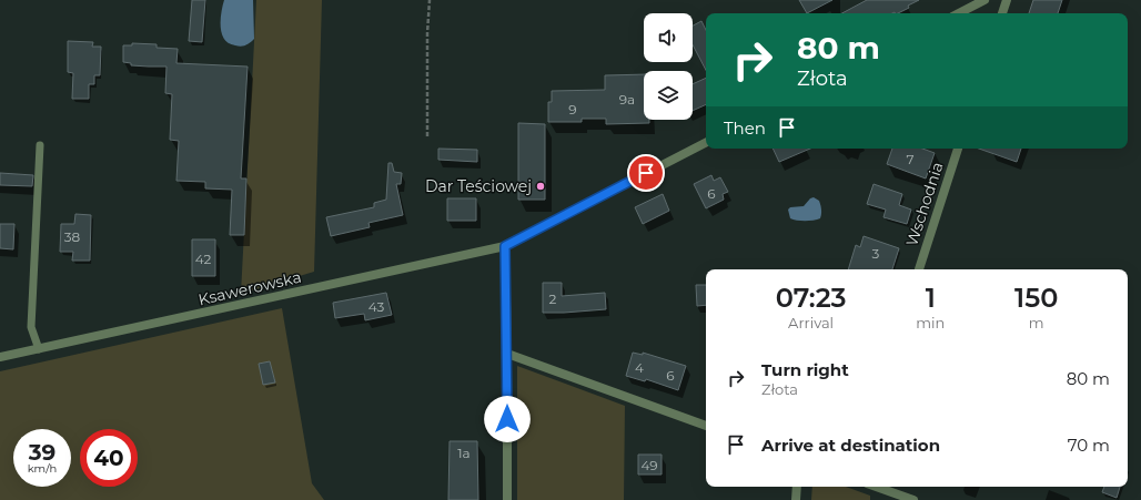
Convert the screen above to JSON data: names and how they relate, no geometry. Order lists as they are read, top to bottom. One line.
{"streets":{"street":["Wschodnia","Ksawerowska"]},"places":["Dar Teściowej"],"house_numbers":["9a","9","7","6","38","3","42","2","43","4","6","1a","49"],"page":{"turn":["80 m","Złota"],"then":"Then","eta":["07:23","Arrival","1","min","150","m"],"list":[{"name":"Turn right","note":"Złota","value":"80 m"},{"name":"Arrive at destination","value":"70 m"}],"speed":"39 km/h","limit":"40"}}
